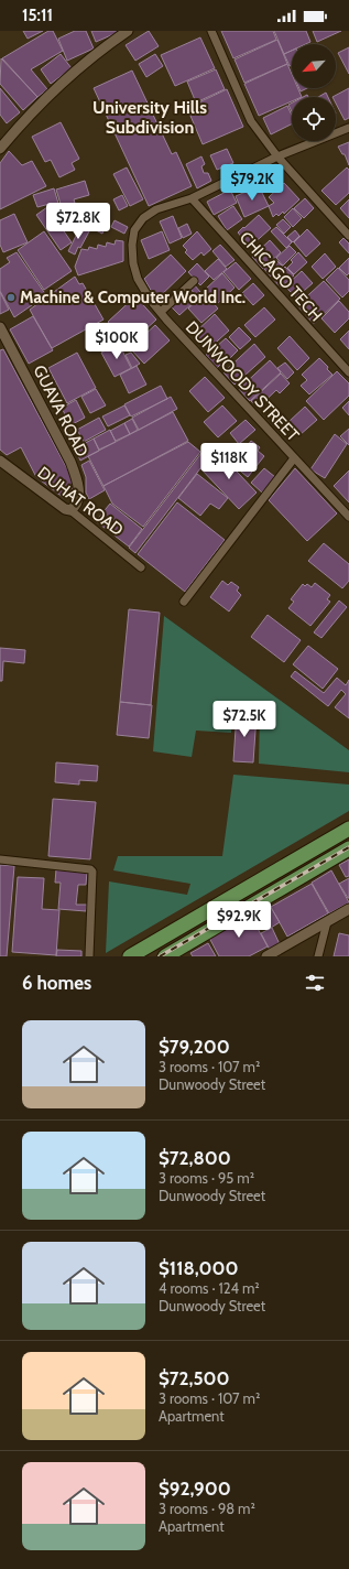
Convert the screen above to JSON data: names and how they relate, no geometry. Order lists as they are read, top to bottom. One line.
{"streets":{"street":["CHICAGO TECH","DUNWOODY STREET","GUAVA ROAD","DUHAT ROAD"]},"crossings":[["CHICAGO TECH","DUNWOODY STREET"],["GUAVA ROAD","DUHAT ROAD"]],"districts":["University Hills Subdivision"],"places":["Machine & Computer World Inc."],"north":"bottom left","page":{"status":"15:11","price":["$79.2K","$72.8K","$100K","$118K","$72.5K","$92.9K"],"heading":"6 homes","list":[{"name":"$79,200","note":"3 rooms · 107 m² · Dunwoody Street"},{"name":"$72,800","note":"3 rooms · 95 m² · Dunwoody Street"},{"name":"$118,000","note":"4 rooms · 124 m² · Dunwoody Street"},{"name":"$72,500","note":"3 rooms · 107 m² · Apartment"},{"name":"$92,900","note":"3 rooms · 98 m² · Apartment"}]}}
